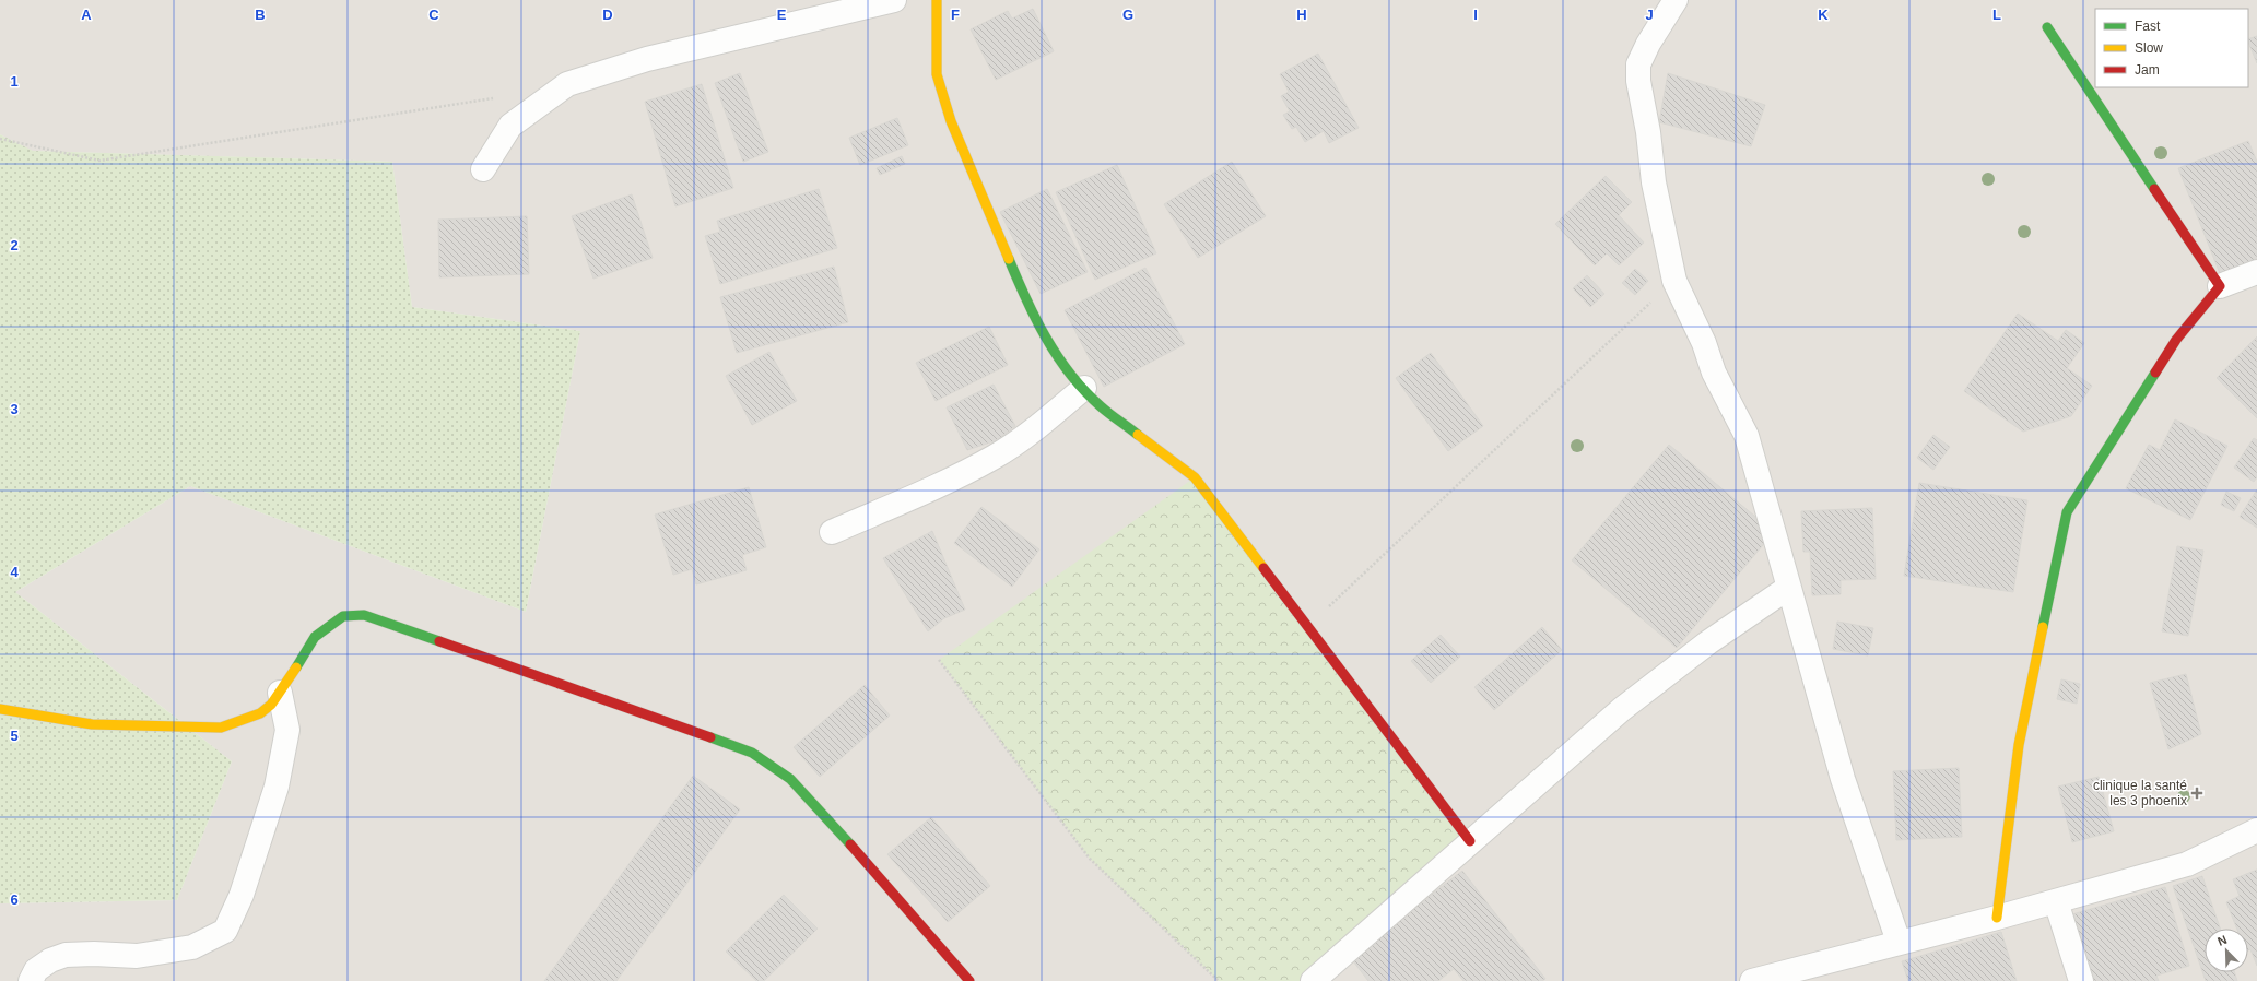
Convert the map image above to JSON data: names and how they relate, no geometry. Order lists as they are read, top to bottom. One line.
{"places":{"health":["clinique la santé les 3 phoenix"]},"legend":["Fast","Slow","Jam"],"north":"top left","grid":{"columns":["A","B","C","D","E","F","G","H","I","J","K","L"],"rows":["1","2","3","4","5","6"]}}
